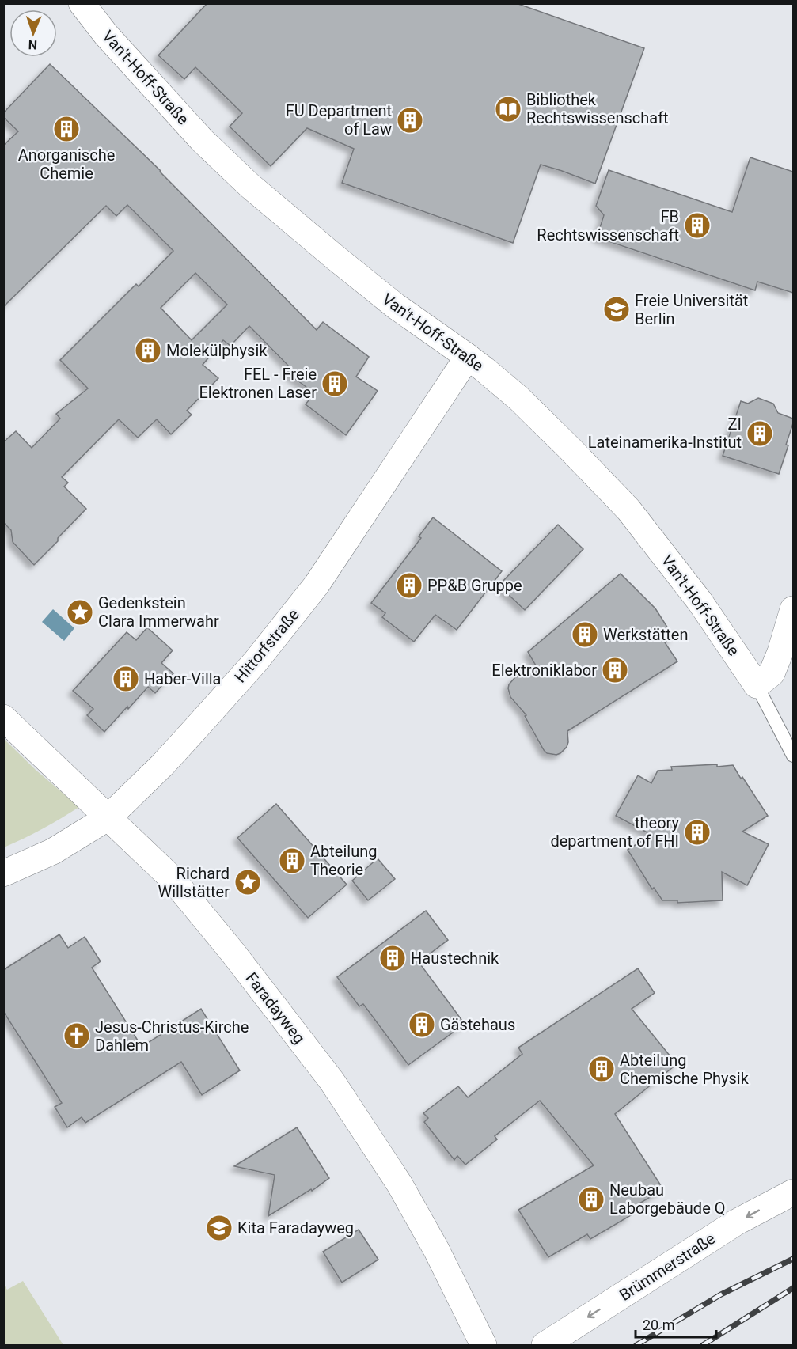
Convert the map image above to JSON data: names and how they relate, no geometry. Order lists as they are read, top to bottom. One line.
{"streets":{"street":["Van't-Hoff-Straße","Hittorfstraße","Faradayweg","Brümmerstraße"]},"crossings":[["Van't-Hoff-Straße","Hittorfstraße"],["Hittorfstraße","Faradayweg"]],"one_way":["Brümmerstraße"],"places":{"library":["Bibliothek Rechtswissenschaft"],"building":["FU Department of Law","Anorganische Chemie","FB Rechtswissenschaft","Molekülphysik","FEL - Freie Elektronen Laser","ZI Lateinamerika-Institut","PP&B Gruppe","Werkstätten","Elektroniklabor","Haber-Villa","theory department of FHI","Abteilung Theorie","Haustechnik","Gästehaus","Abteilung Chemische Physik","Neubau Laborgebäude Q"],"school or university":["Freie Universität Berlin","Kita Faradayweg"],"place":["Gedenkstein Clara Immerwahr","Richard Willstätter"],"church":["Jesus-Christus-Kirche Dahlem"]},"scale_bar":"20 m","north":"bottom"}
